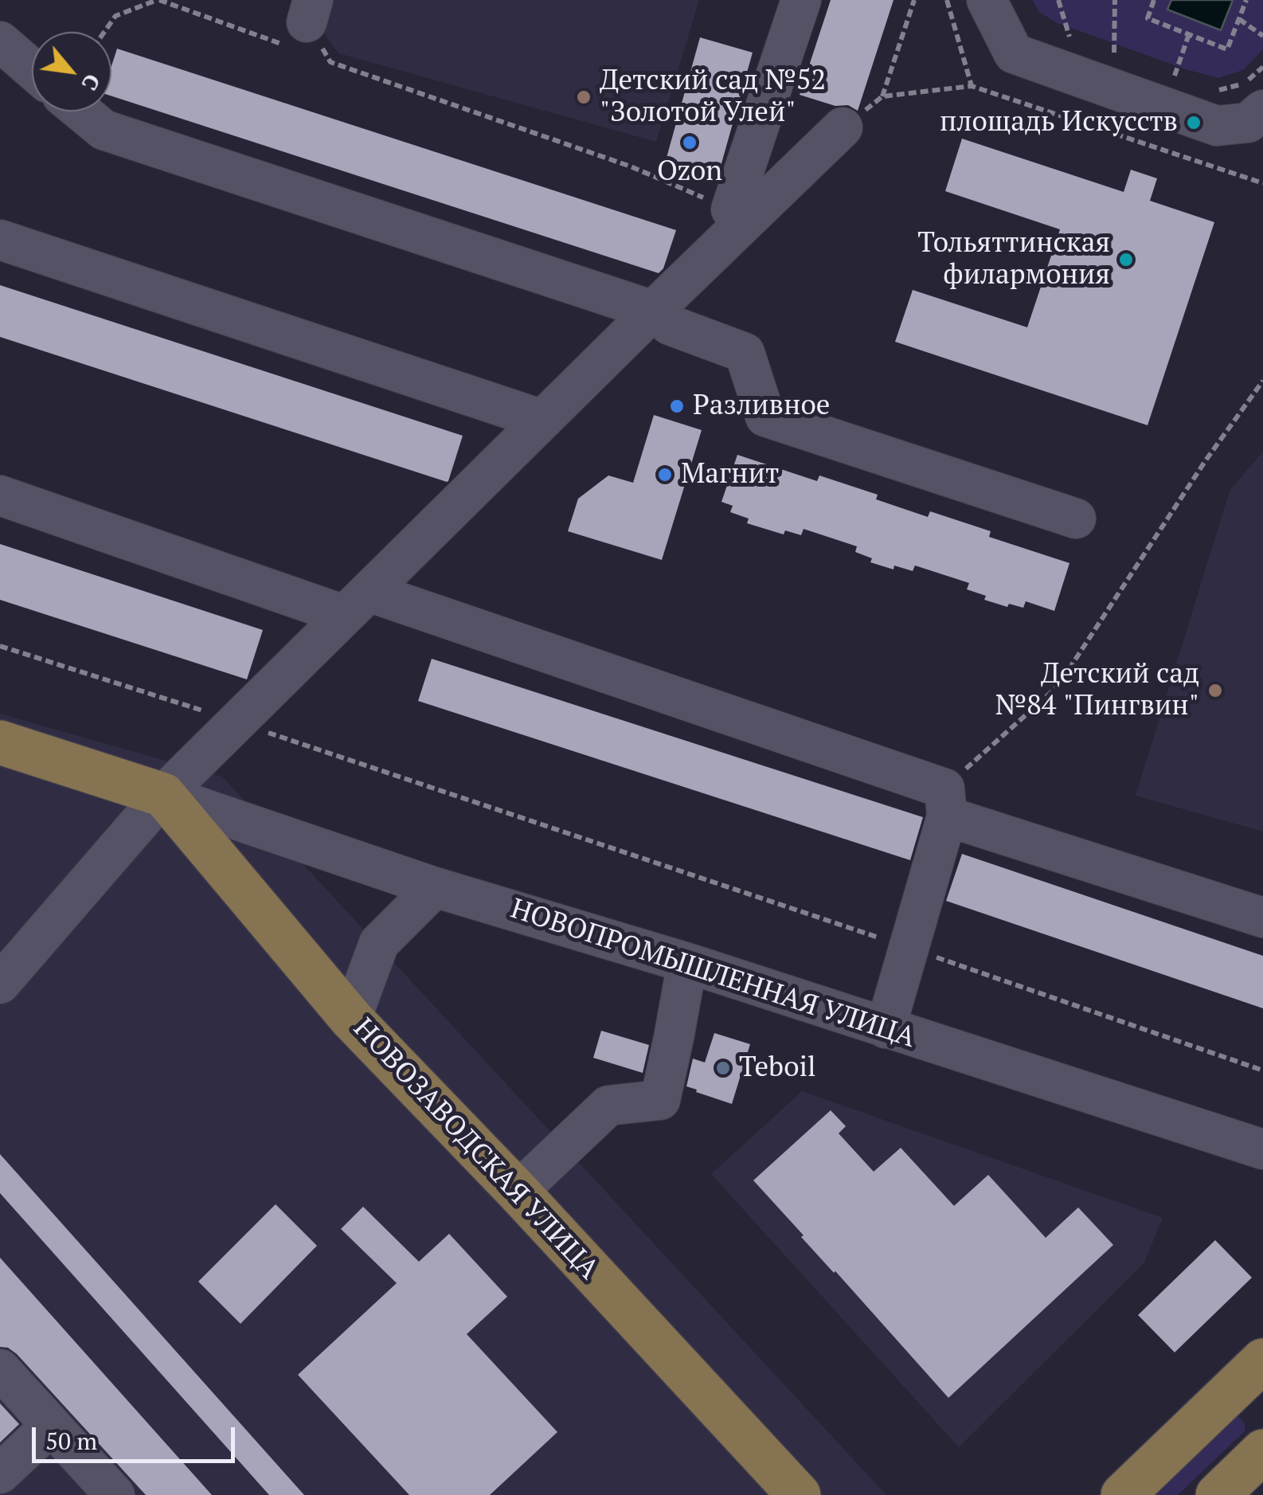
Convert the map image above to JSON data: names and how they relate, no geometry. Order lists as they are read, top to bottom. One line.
{"streets":{"main road":["НОВОЗАВОДСКАЯ УЛИЦА"],"street":["НОВОПРОМЫШЛЕННАЯ УЛИЦА"]},"crossings":[["НОВОПРОМЫШЛЕННАЯ УЛИЦА","НОВОЗАВОДСКАЯ УЛИЦА"]],"places":["Детский сад №52 \"Золотой Улей\"","площадь Искусств","Ozon","Тольяттинская филармония","Разливное","Магнит","Детский сад №84 \"Пингвин\"","Teboil"],"scale_bar":"50 m","north":"bottom right"}
